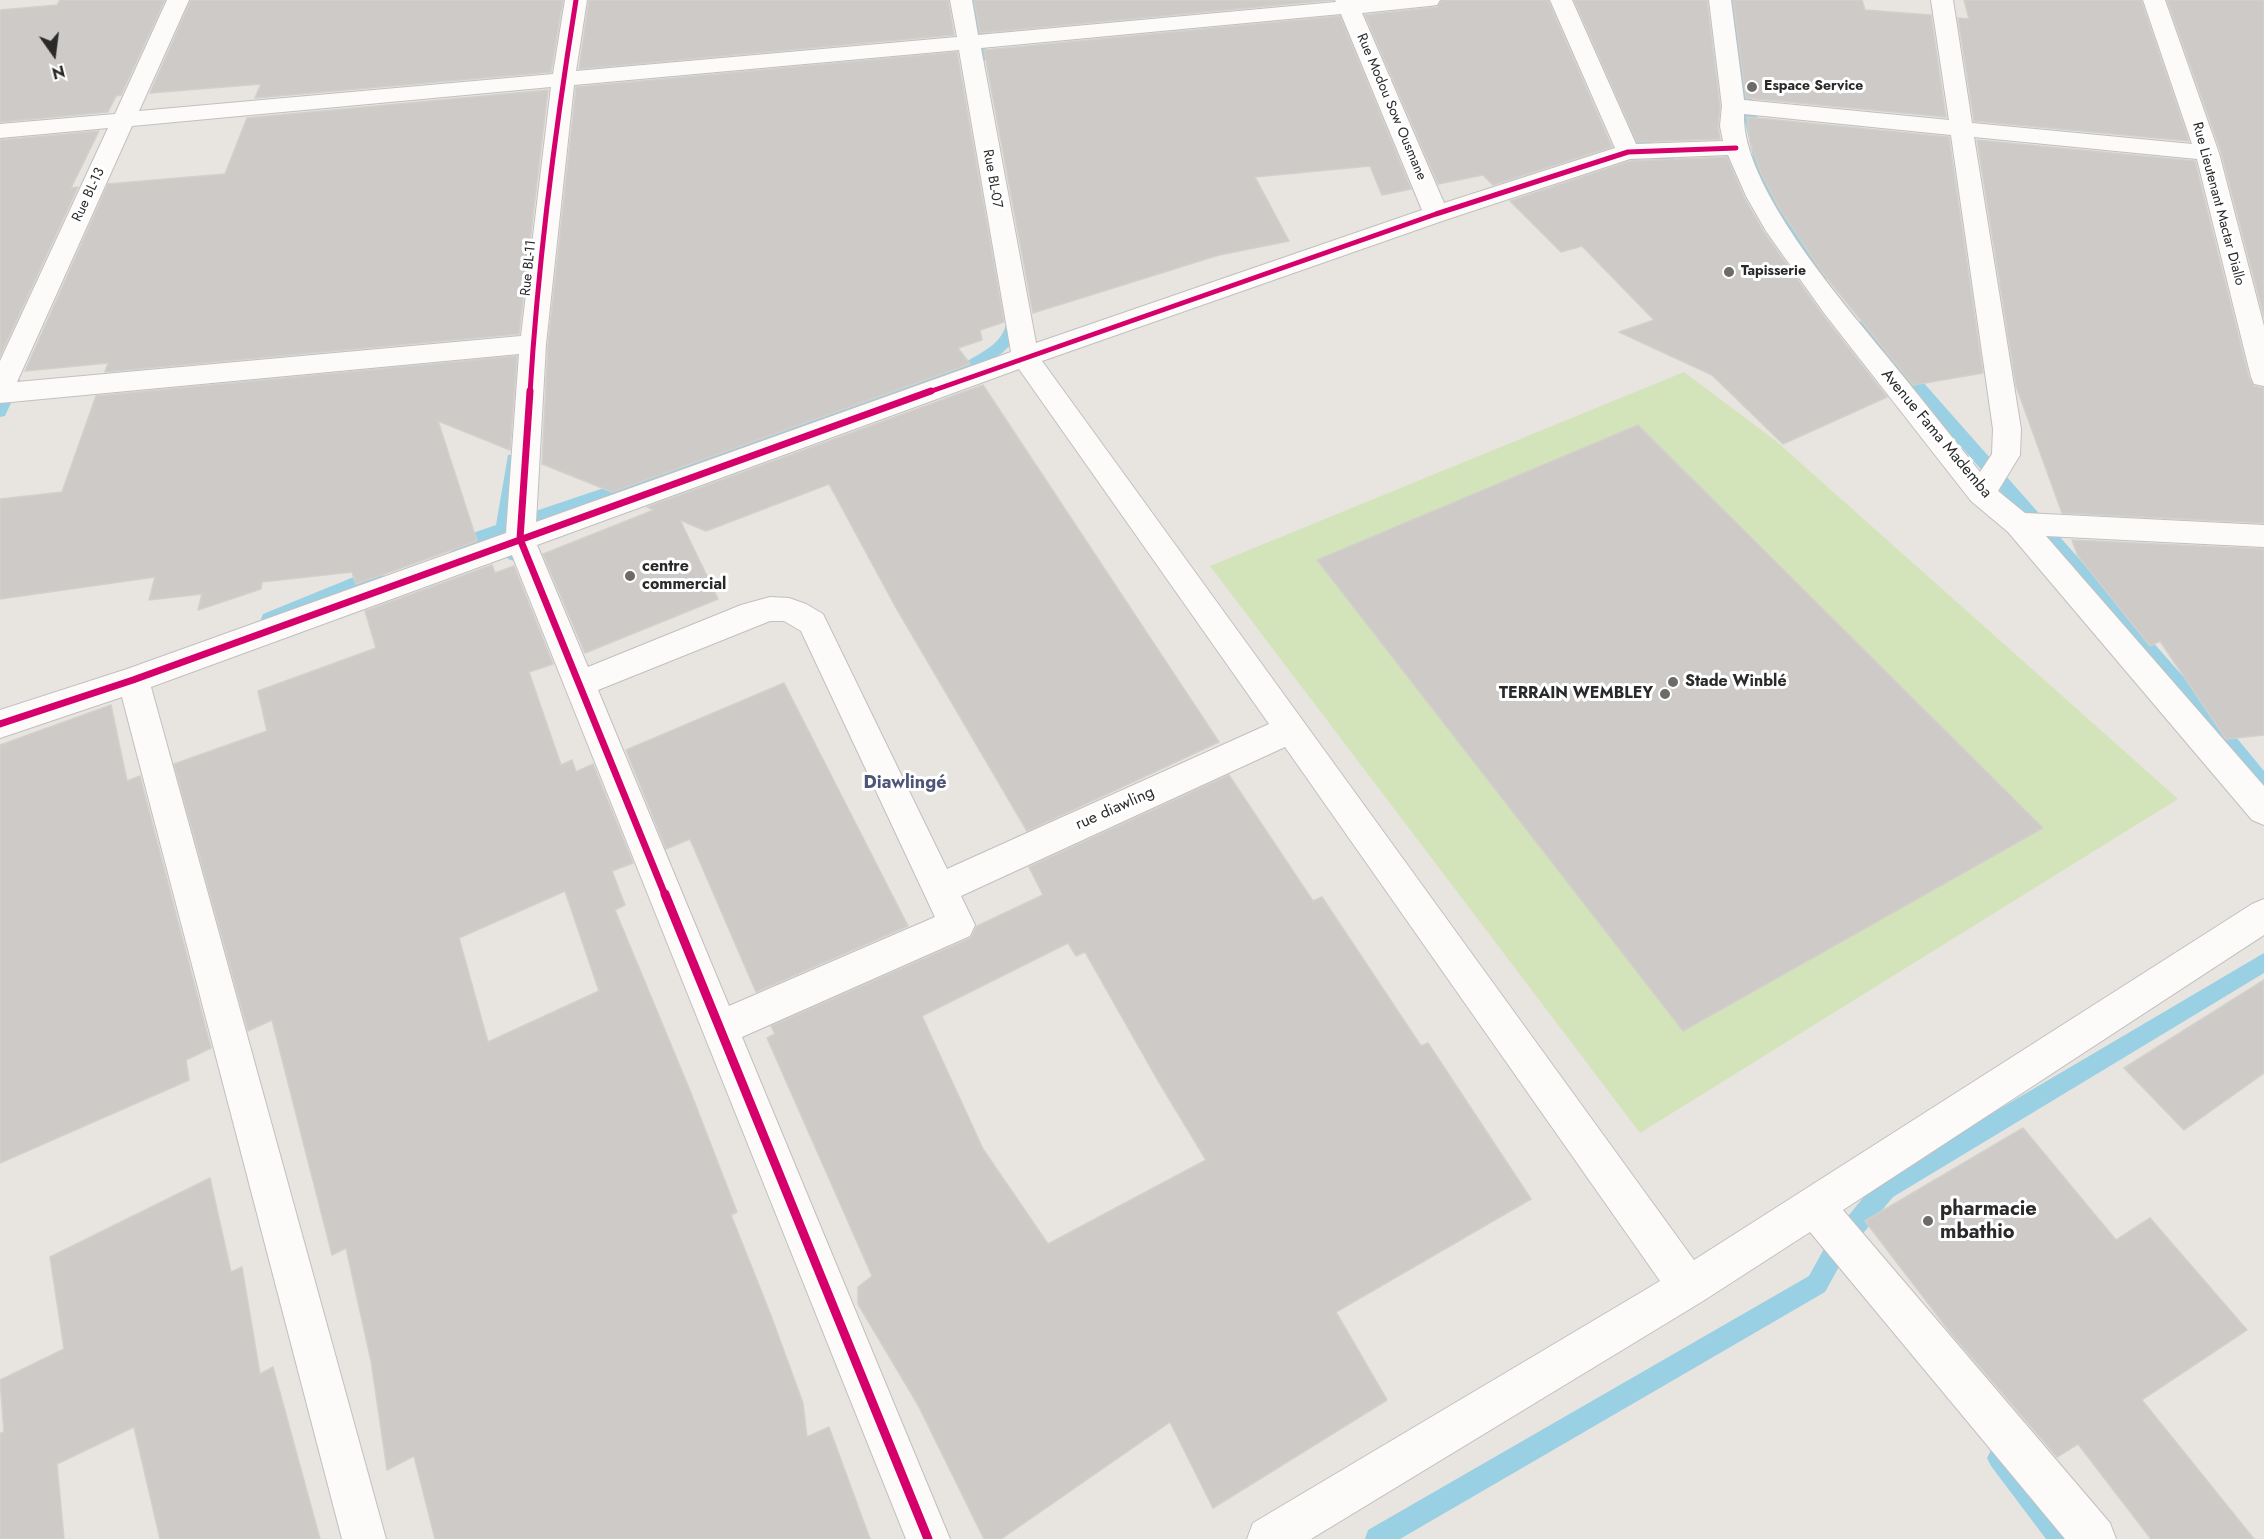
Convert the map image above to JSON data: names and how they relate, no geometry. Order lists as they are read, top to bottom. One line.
{"streets":{"street":["Rue Modou Sow Ousmane","Rue BL-07","Rue BL-13","Rue Lieutenant Mactar Diallo","Rue BL-11","Avenue Fama Mademba","rue diawling"]},"districts":["Diawlingé"],"places":["Espace Service","Tapisserie","centre commercial","Stade Winblé","TERRAIN WEMBLEY","pharmacie mbathio"],"north":"bottom"}
